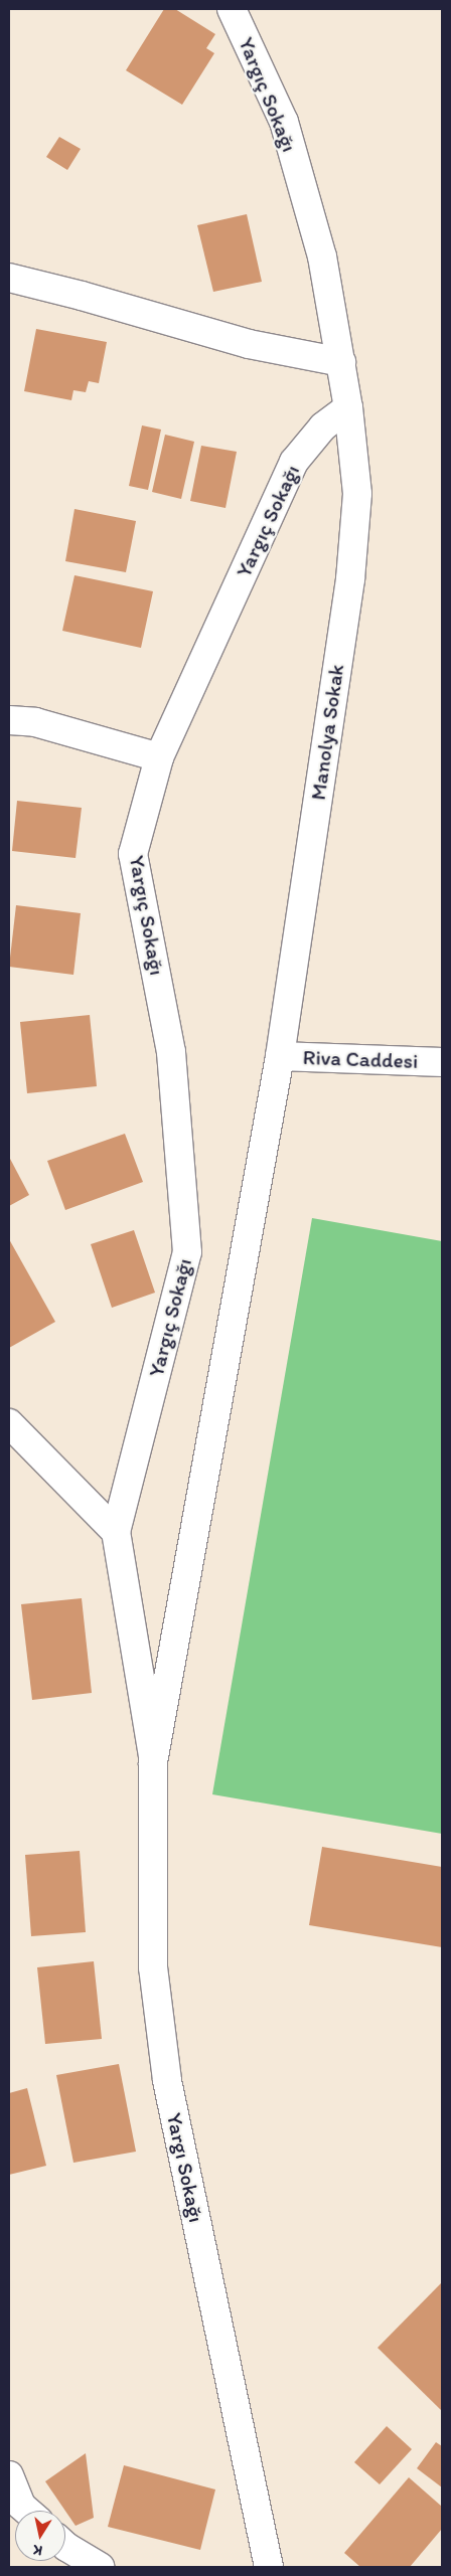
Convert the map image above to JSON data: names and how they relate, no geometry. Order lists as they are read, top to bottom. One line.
{"streets":{"street":["Yargıç Sokağı","Manolya Sokak","Riva Caddesi","Yargı Sokağı"]},"crossings":[["Yargıç Sokağı","Manolya Sokak"],["Yargıç Sokağı","Yargı Sokağı"],["Manolya Sokak","Riva Caddesi"],["Manolya Sokak","Yargı Sokağı"]],"north":"bottom"}
